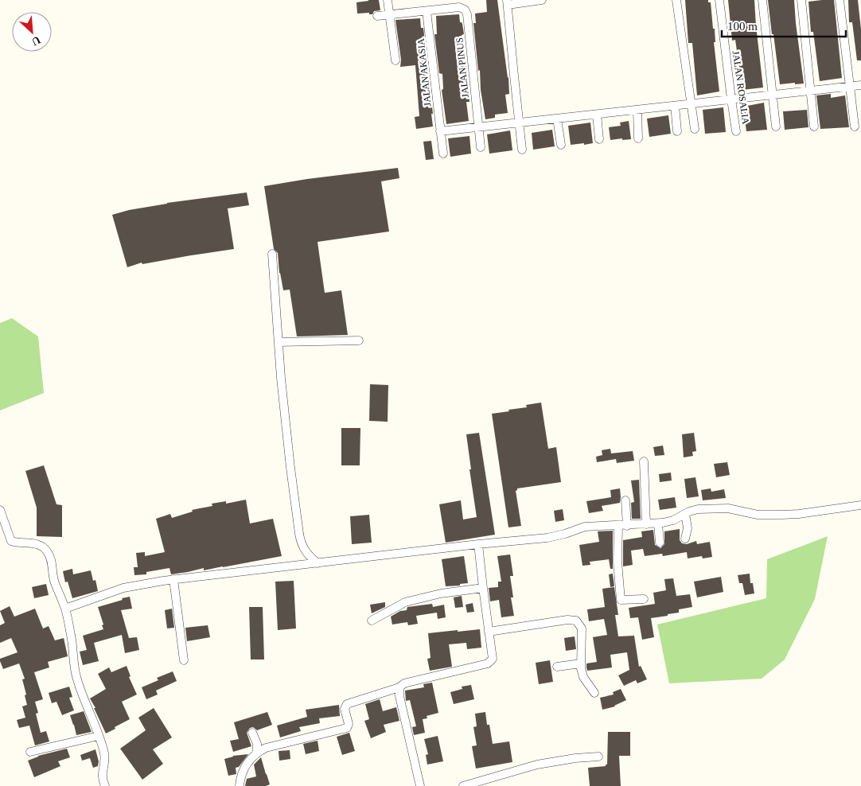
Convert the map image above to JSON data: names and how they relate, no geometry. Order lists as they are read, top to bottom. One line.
{"streets":{"street":["JALAN PINUS","JALAN AKASIA","JALAN ROSALIA"]},"crossings":[["JALAN PINUS","JALAN AKASIA"]],"scale_bar":"100 m","north":"bottom right"}
